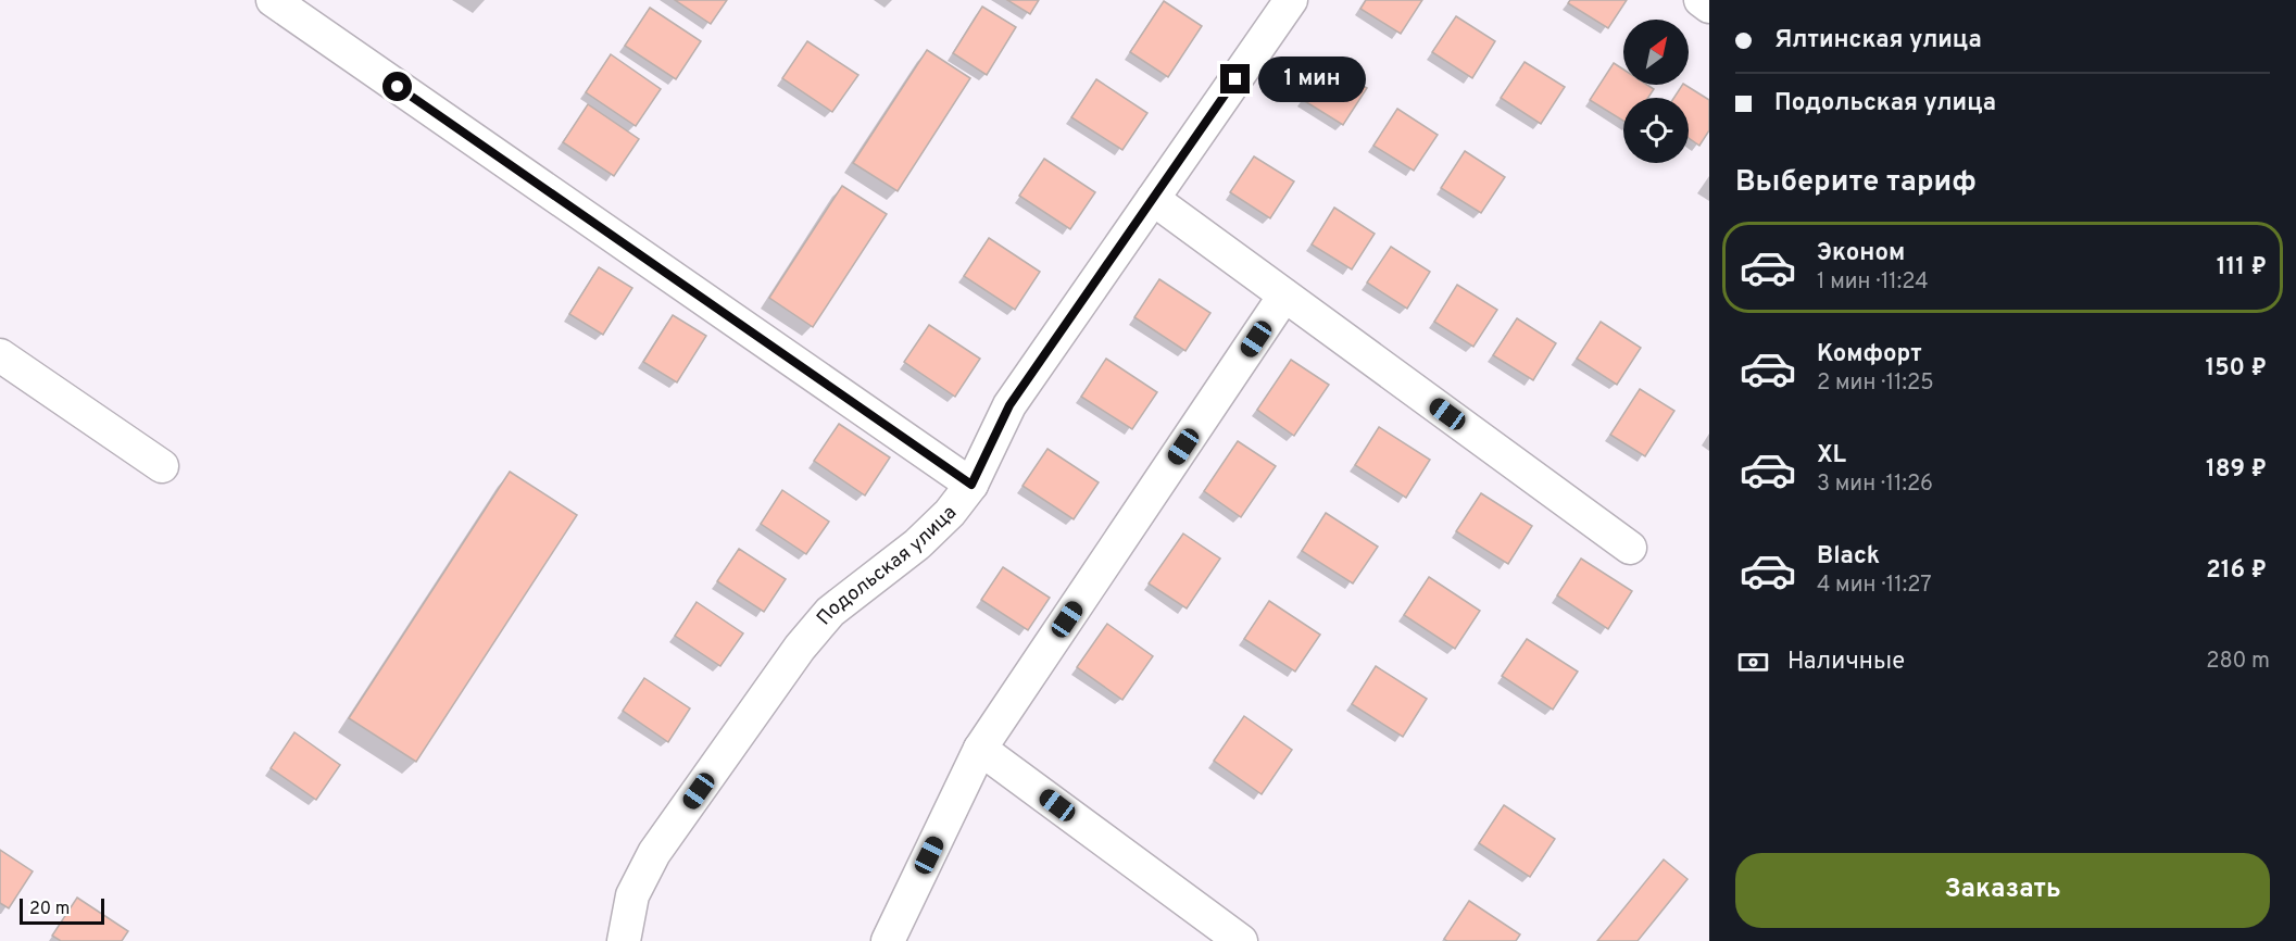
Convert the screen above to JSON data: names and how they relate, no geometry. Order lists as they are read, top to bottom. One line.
{"streets":{"street":["Подольская улица"]},"scale_bar":"20 m","north":"top right","page":{"banner":["Ялтинская улица","Подольская улица"],"bubble":"1 мин","heading":"Выберите тариф","list":[{"name":"Эконом","note":"1 мин · 11:24","value":"111 ₽"},{"name":"Комфорт","note":"2 мин · 11:25","value":"150 ₽"},{"name":"XL","note":"3 мин · 11:26","value":"189 ₽"},{"name":"Black","note":"4 мин · 11:27","value":"216 ₽"}],"pay":["Наличные","280 m"],"buttons":"Заказать","scale":"20 m"}}
